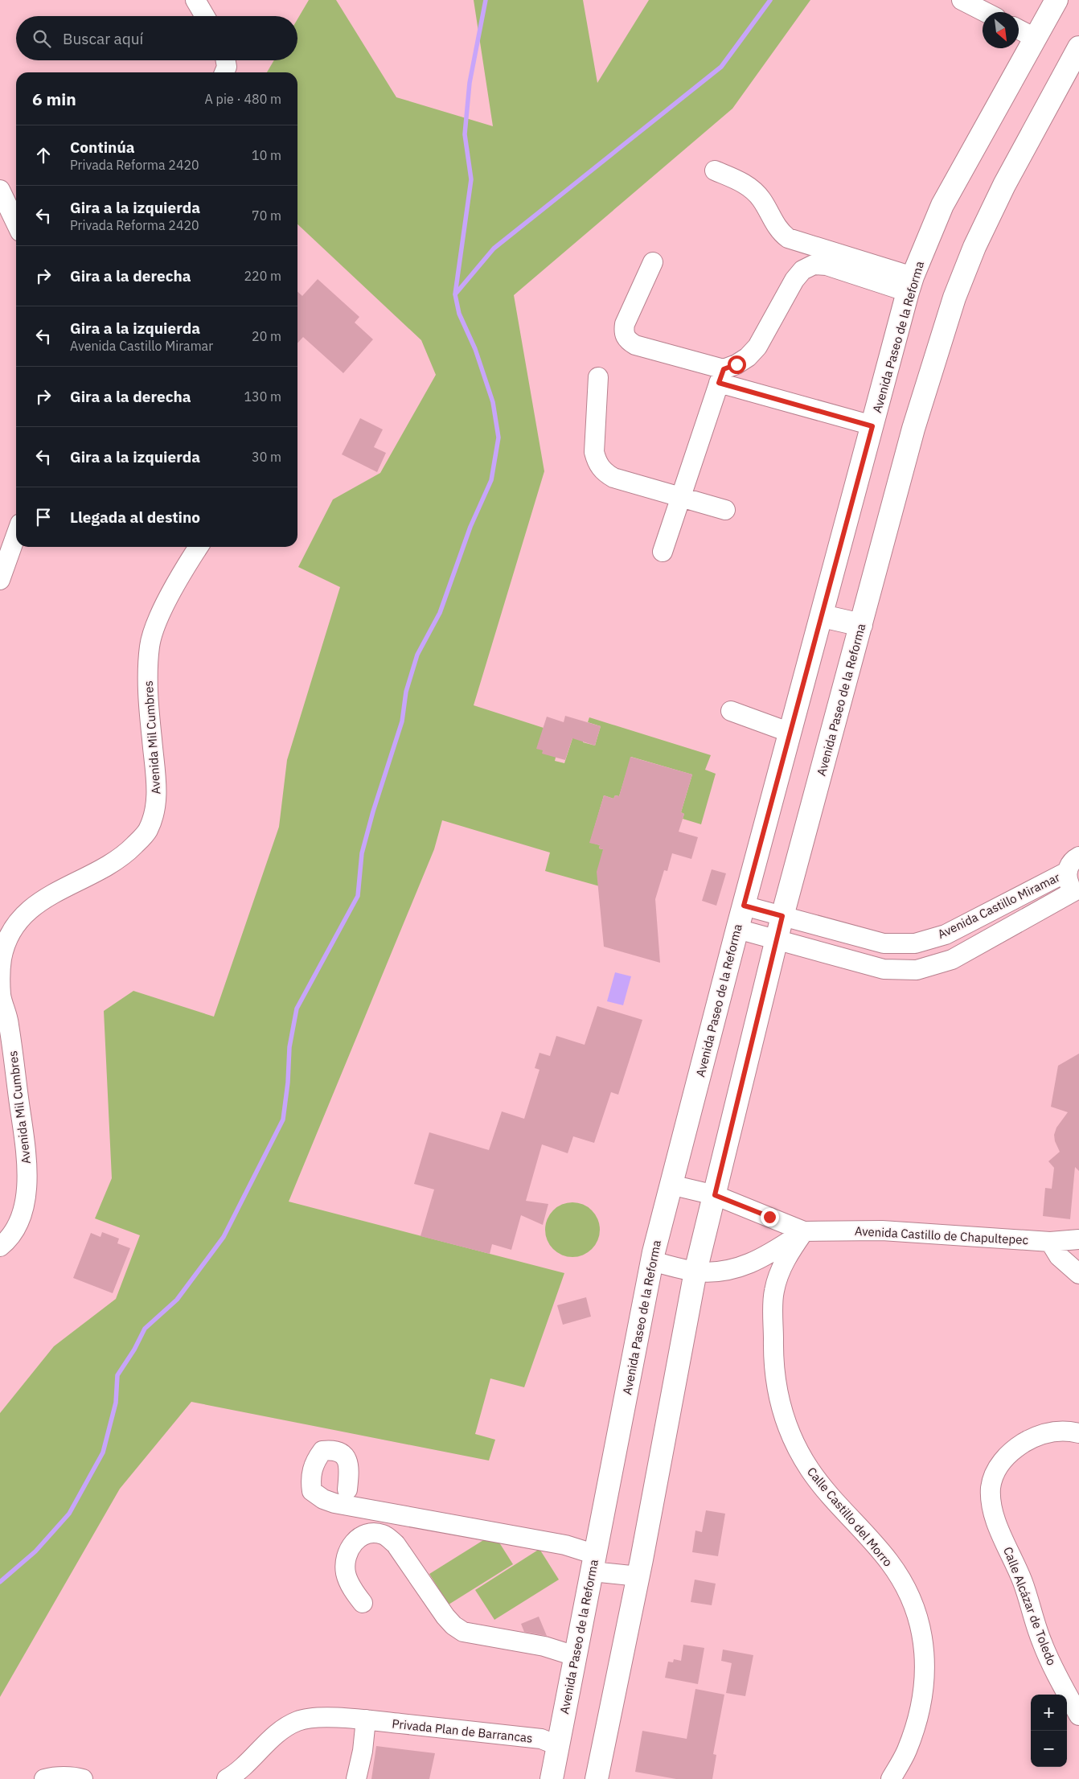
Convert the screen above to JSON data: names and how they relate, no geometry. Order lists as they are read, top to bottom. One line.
{"streets":{"main road":["Avenida Paseo de la Reforma"],"street":["Avenida Mil Cumbres","Avenida Castillo Miramar","Avenida Castillo de Chapultepec","Calle Castillo del Morro","Calle Alcázar de Toledo","Privada Plan de Barrancas"]},"crossings":[["Avenida Paseo de la Reforma","Avenida Castillo Miramar"],["Avenida Paseo de la Reforma","Avenida Castillo de Chapultepec"],["Avenida Paseo de la Reforma","Privada Plan de Barrancas"],["Avenida Castillo de Chapultepec","Calle Castillo del Morro"]],"north":"bottom right","page":{"search":"Buscar aquí","heading":["6 min","A pie · 480 m"],"list":[["Continúa","Privada Reforma 2420","10 m"],["Gira a la izquierda","Privada Reforma 2420","70 m"],["Gira a la derecha","220 m"],["Gira a la izquierda","Avenida Castillo Miramar","20 m"],["Gira a la derecha","130 m"],["Gira a la izquierda","30 m"],"Llegada al destino"],"map_buttons":["+","−"]}}
